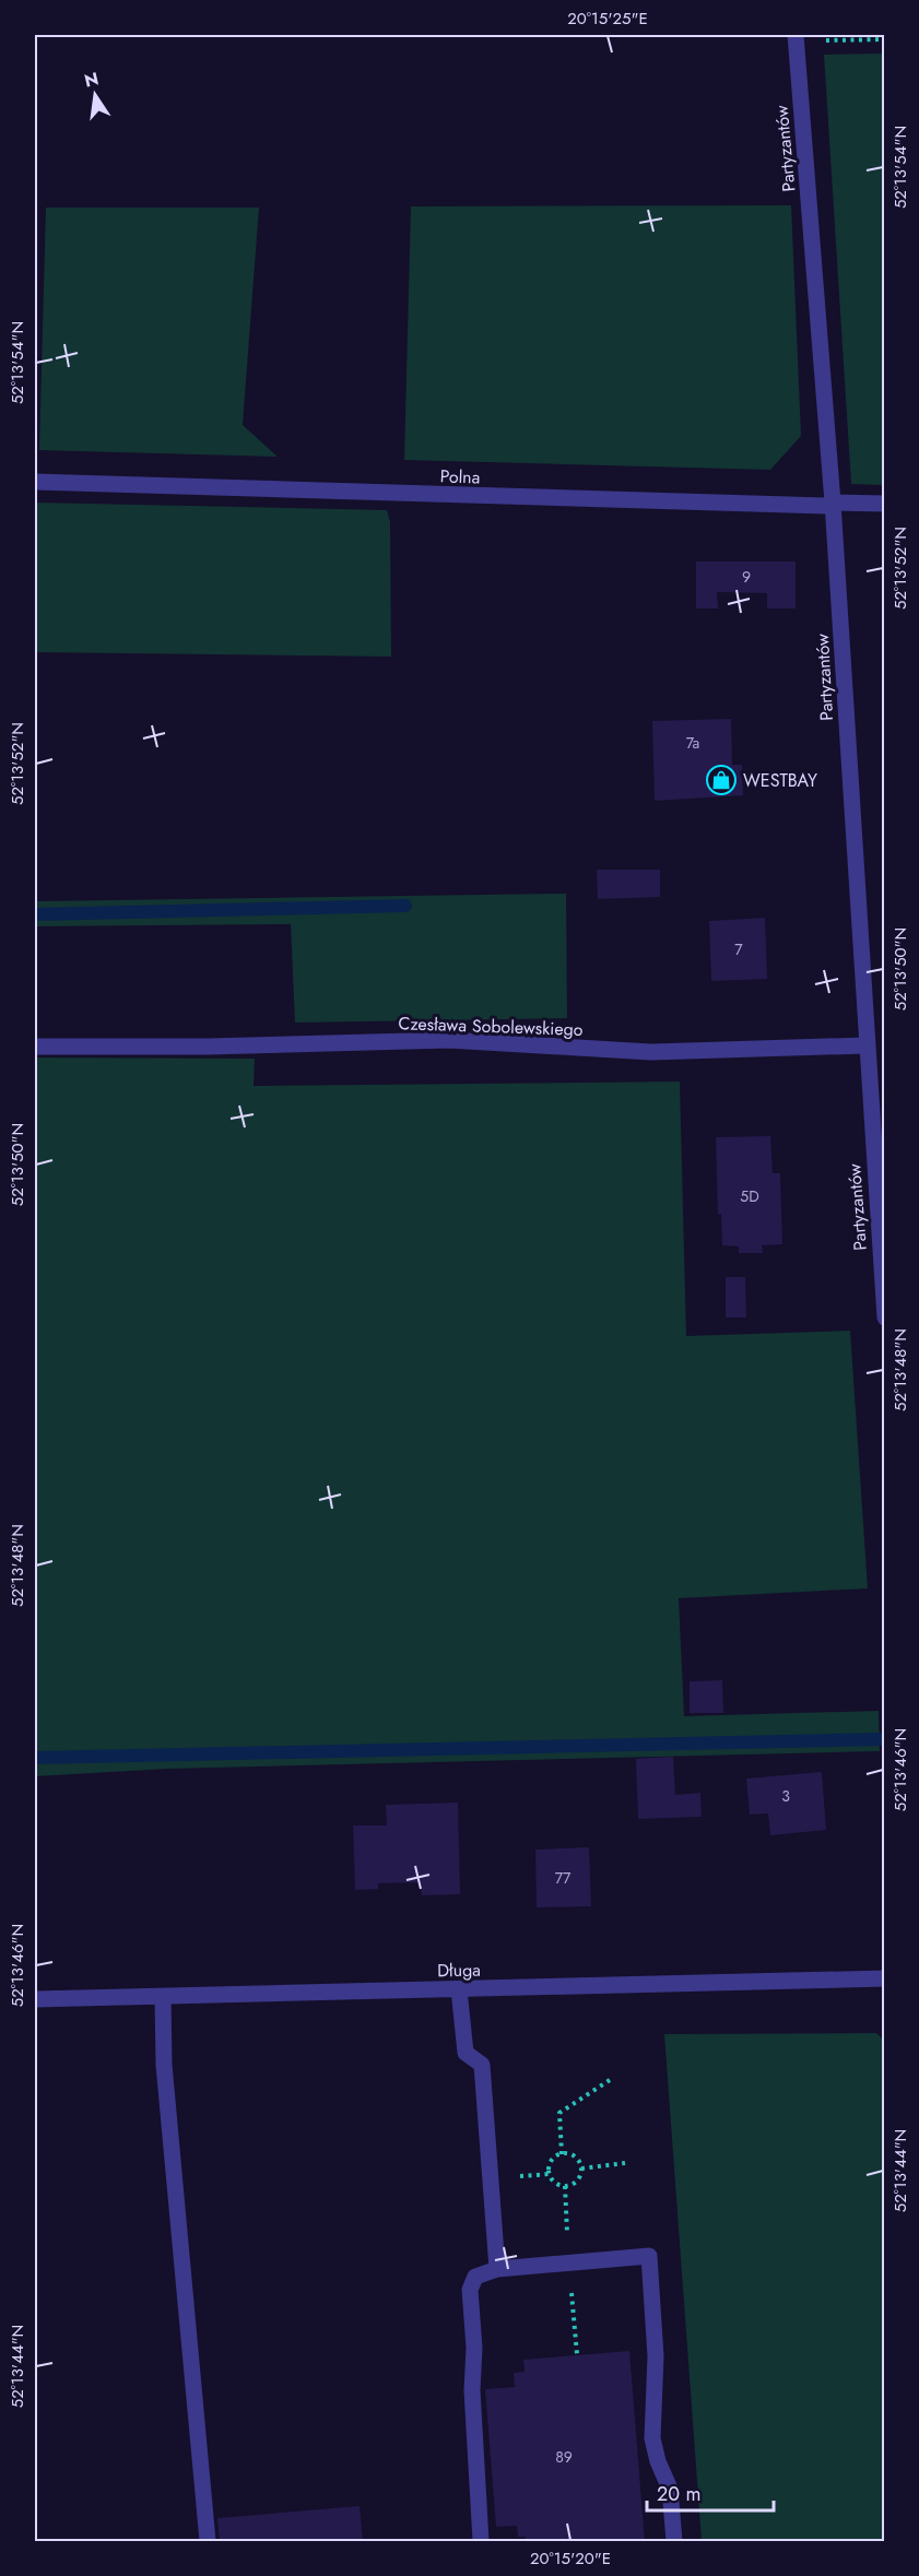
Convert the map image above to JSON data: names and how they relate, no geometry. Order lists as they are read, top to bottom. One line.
{"streets":{"street":["Partyzantów","Polna","Czesława Sobolewskiego","Długa"]},"crossings":[["Partyzantów","Polna"],["Partyzantów","Czesława Sobolewskiego"]],"places":{"shop":["WESTBAY"]},"house_numbers":["9","7a","7","5D","3","77","89"],"scale_bar":"20 m","north":"top","coordinates":["20°15'25\"E","52°13'54\"N","52°13'52\"N","52°13'50\"N","52°13'48\"N","52°13'46\"N","52°13'44\"N","20°15'20\"E"]}
